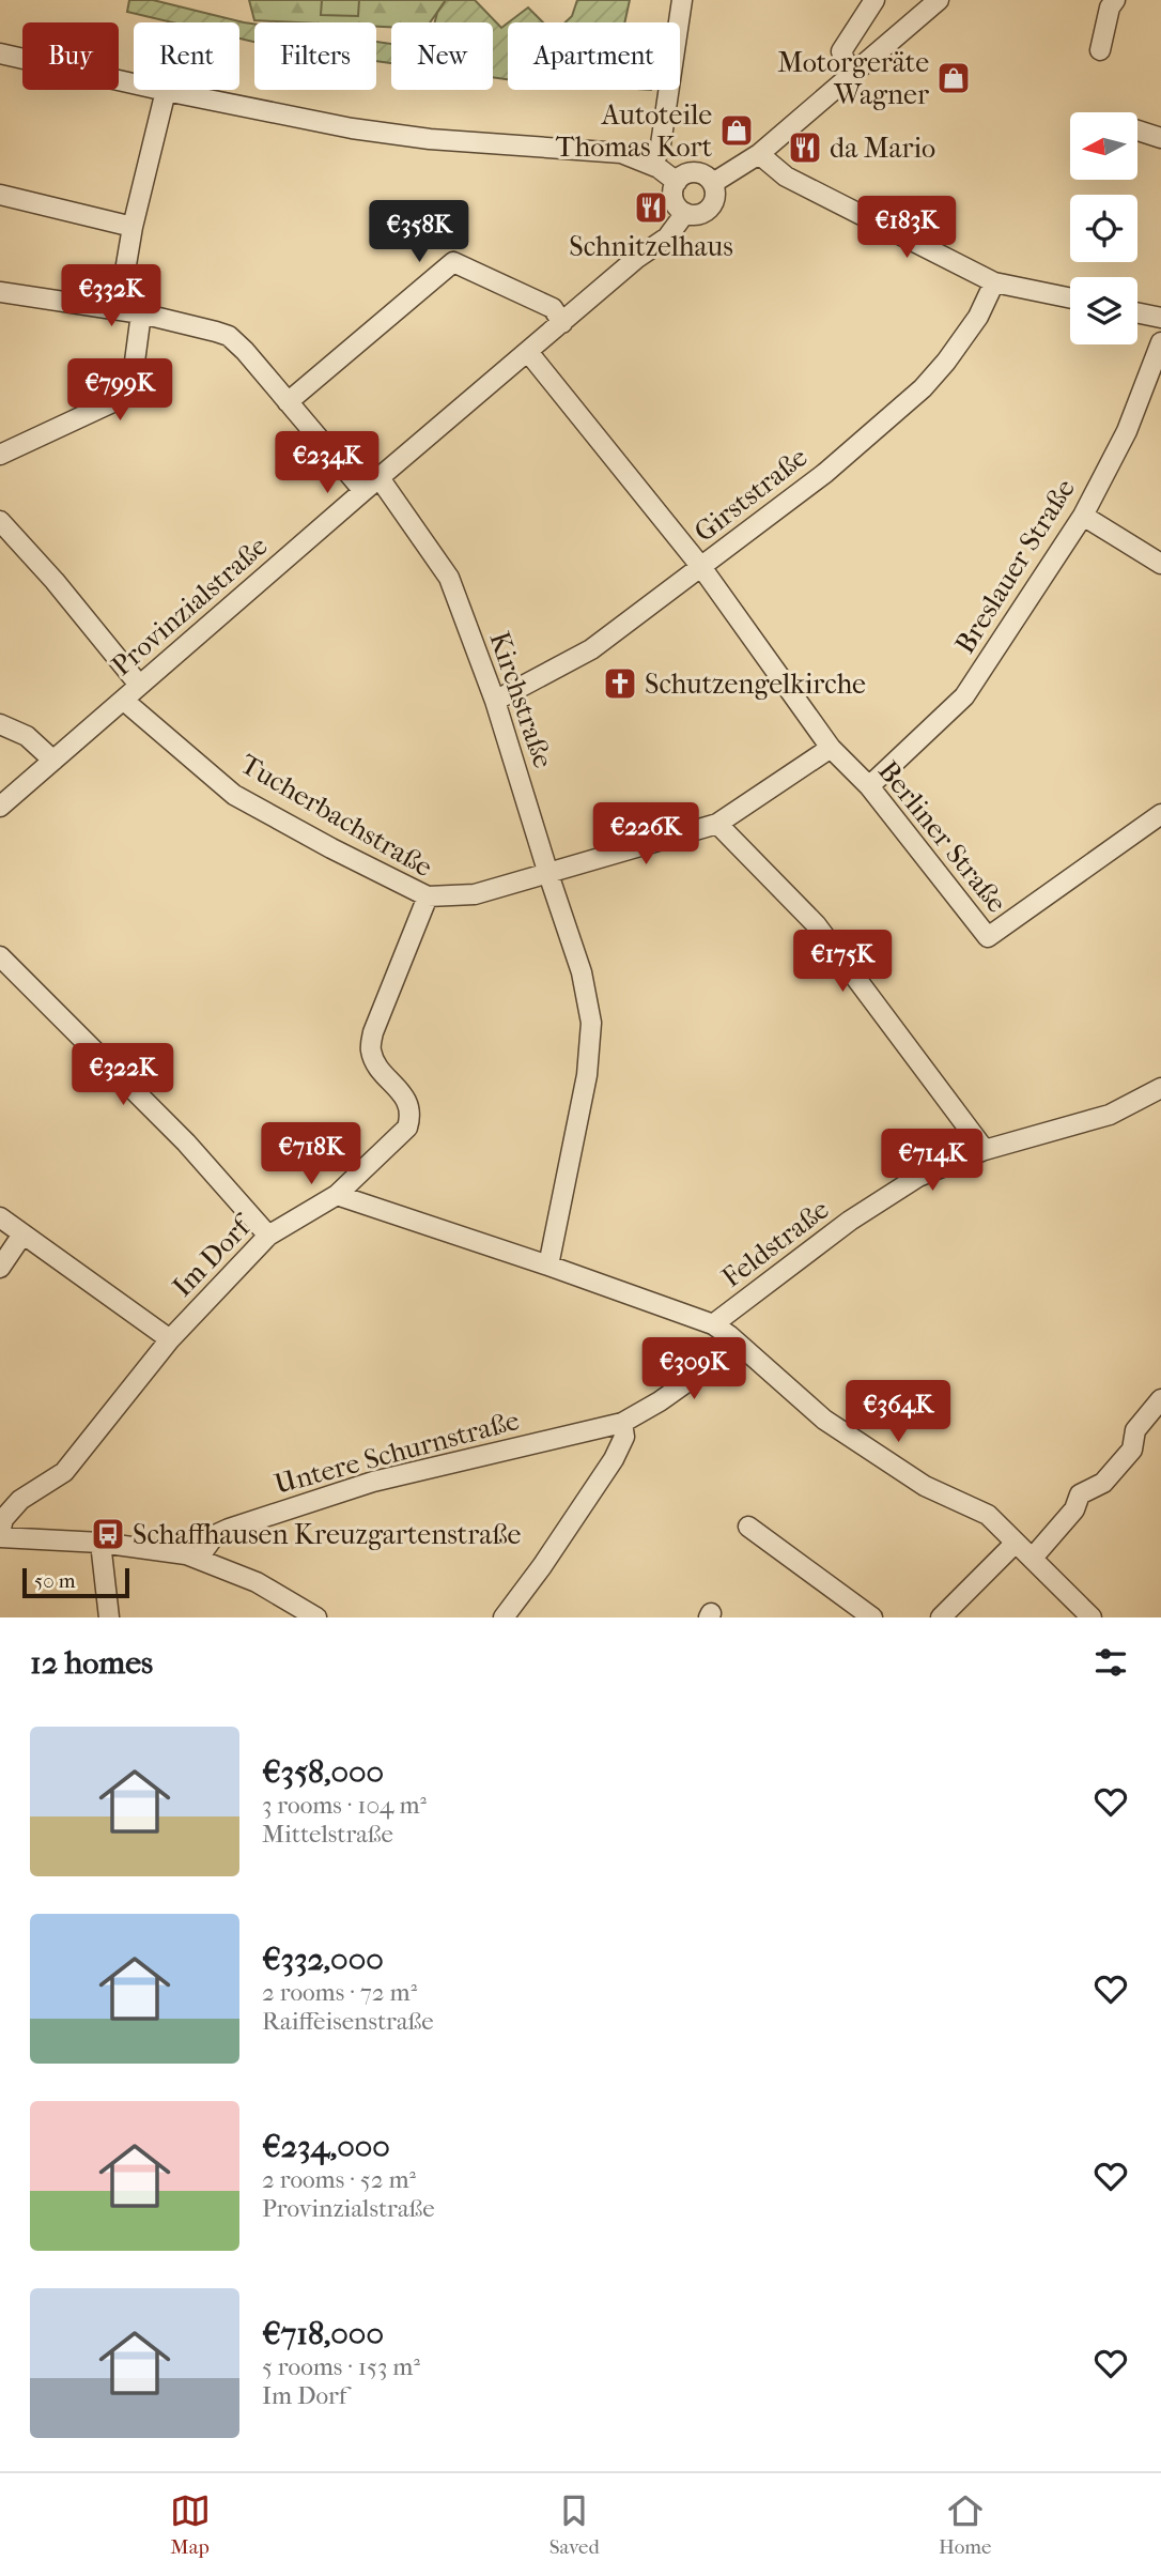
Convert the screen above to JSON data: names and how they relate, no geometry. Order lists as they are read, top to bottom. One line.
{"streets":{"street":["Girststraße","Breslauer Straße","Provinzialstraße","Kirchstraße","Tucherbachstraße","Berliner Straße","Feldstraße","Im Dorf","Untere Schurnstraße"]},"crossings":[["Girststraße","Kirchstraße"],["Girststraße","Berliner Straße"],["Breslauer Straße","Berliner Straße"],["Provinzialstraße","Kirchstraße"],["Provinzialstraße","Tucherbachstraße"],["Provinzialstraße","Berliner Straße"],["Tucherbachstraße","Im Dorf"]],"places":{"shop":["Motorgeräte Wagner","Autoteile Thomas Kort"],"restaurant":["da Mario","Schnitzelhaus"],"church":["Schutzengelkirche"],"bus stop":["Schaffhausen Kreuzgartenstraße"]},"scale_bar":"50 m","north":"left","page":{"chip":["Buy","Rent","Filters","New","Apartment"],"price":["€183K","€358K","€332K","€799K","€234K","€226K","€175K","€322K","€718K","€714K","€309K","€364K"],"scale":"50 m","heading":"12 homes","list":[{"name":"€358,000","note":"3 rooms · 104 m² · Mittelstraße"},{"name":"€332,000","note":"2 rooms · 72 m² · Raiffeisenstraße"},{"name":"€234,000","note":"2 rooms · 52 m² · Provinzialstraße"},{"name":"€718,000","note":"5 rooms · 153 m² · Im Dorf"}],"tabs":["Map","Saved","Home"]}}
